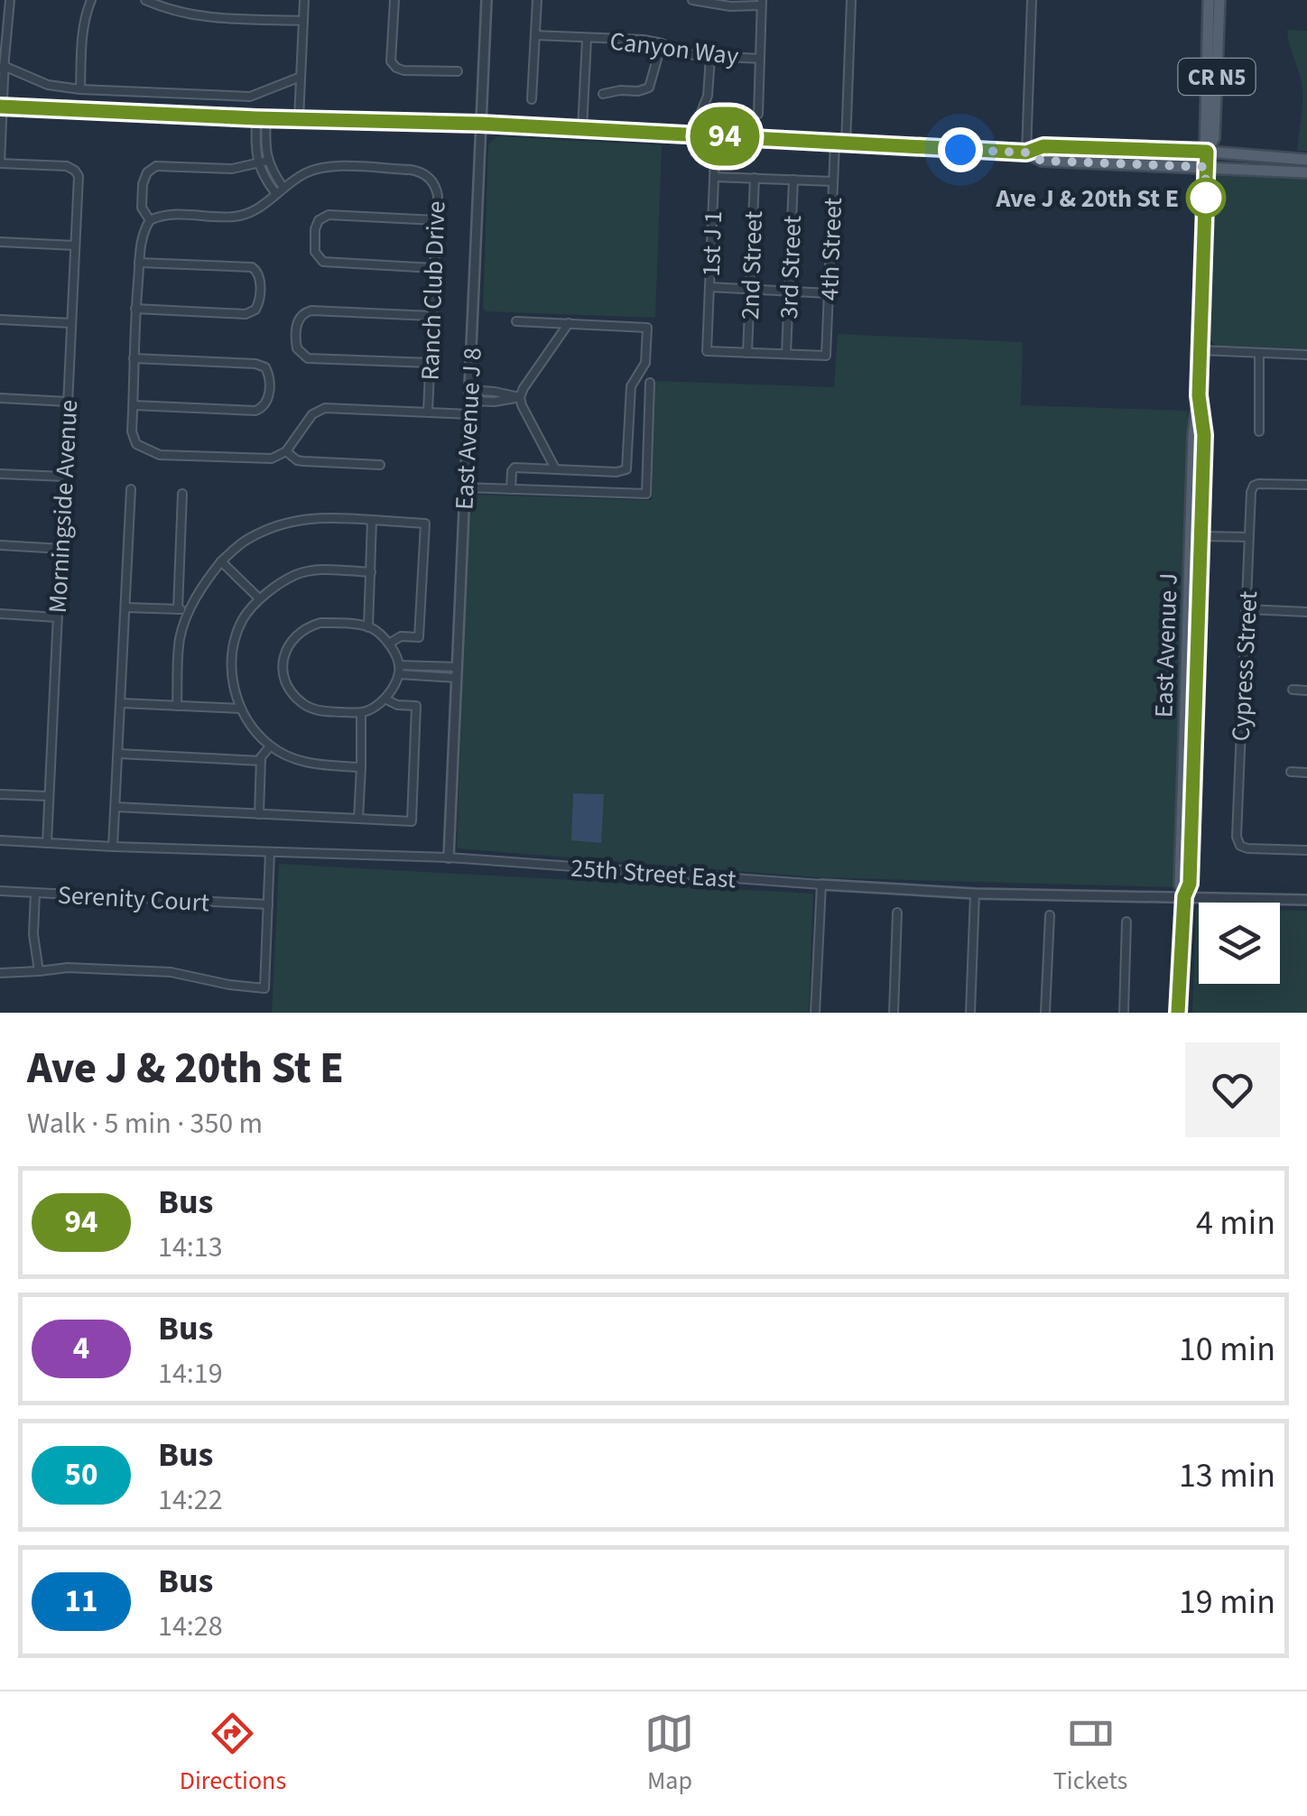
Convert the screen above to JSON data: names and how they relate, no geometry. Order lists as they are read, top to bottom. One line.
{"streets":{"main road":["CR N5","East Avenue J"],"street":["Canyon Way","1st J 1","4th Street","2nd Street","3rd Street","Ranch Club Drive","East Avenue J 8","Morningside Avenue","Cypress Street","25th Street East","Serenity Court"]},"crossings":[["1st J 1","2nd Street"],["4th Street","3rd Street"],["East Avenue J 8","25th Street East"],["Morningside Avenue","25th Street East"],["East Avenue J","25th Street East"]],"places":["Ave J & 20th St E"],"lines":["bus line 94"],"page":{"on_map":"94","heading":["Ave J & 20th St E","Walk · 5 min · 350 m"],"list":[{"mark":"94","name":"Bus","note":"14:13","value":"4 min"},{"mark":"4","name":"Bus","note":"14:19","value":"10 min"},{"mark":"50","name":"Bus","note":"14:22","value":"13 min"},{"mark":"11","name":"Bus","note":"14:28","value":"19 min"}],"tabs":["Directions","Map","Tickets"]}}
